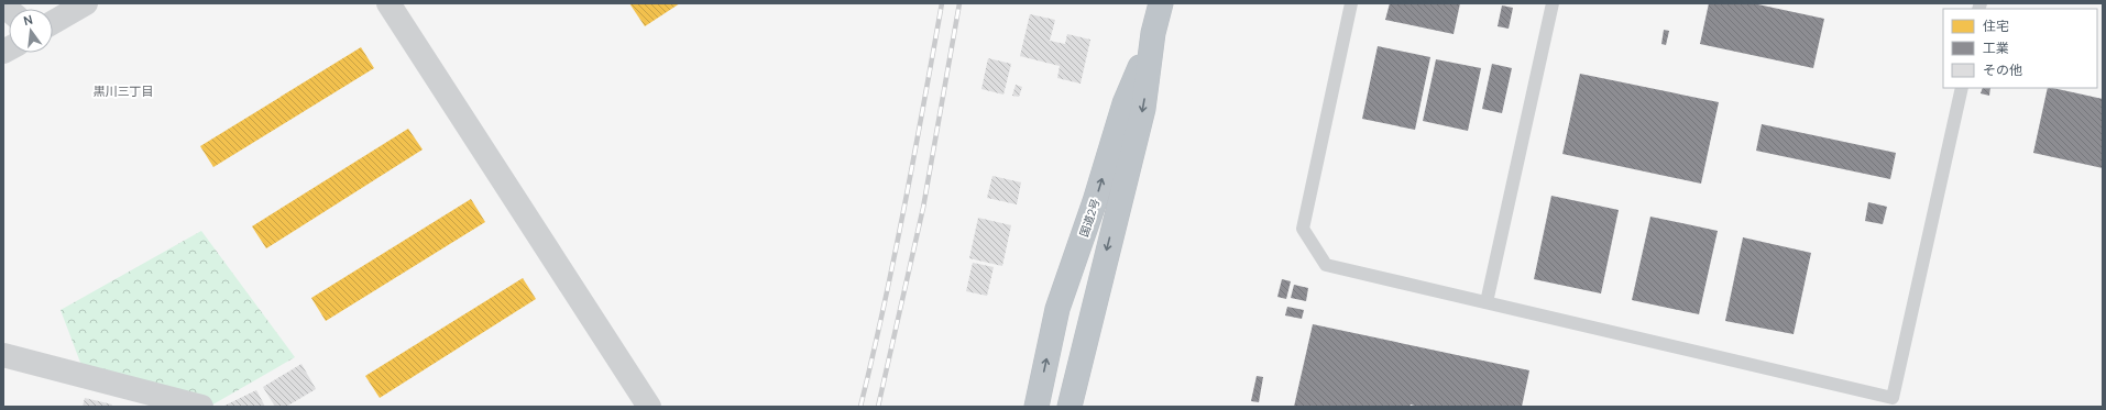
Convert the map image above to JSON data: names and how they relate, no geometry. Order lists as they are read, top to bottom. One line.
{"streets":{"highway":["国道2号"]},"districts":["黒川三丁目"],"legend":["住宅","工業","その他"],"north":"top"}
